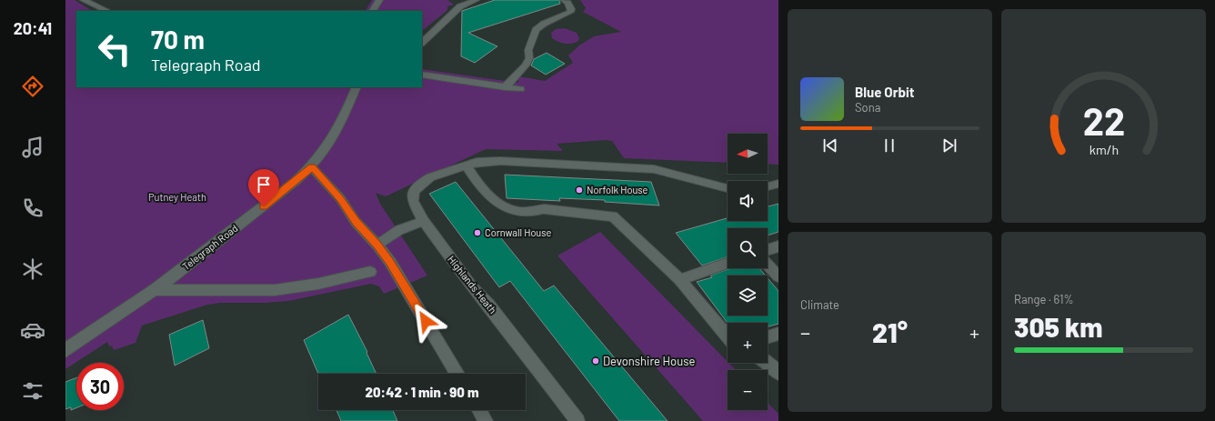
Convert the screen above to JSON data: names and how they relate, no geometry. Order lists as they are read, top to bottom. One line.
{"streets":{"street":["Telegraph Road","Highlands Heath"]},"parks":["Putney Heath"],"places":["Norfolk House","Cornwall House","Devonshire House"],"north":"left","page":{"tabs":"20:41","turn":["70 m","Telegraph Road"],"song":["Blue Orbit","Sona"],"map_buttons":["+","−"],"tile":["Climate",["Range · 61%","305 km"]],"heat":["−","21°","+"],"limit":"30","trip":"20:42 · 1 min · 90 m","gauge":["22","km/h"]}}
